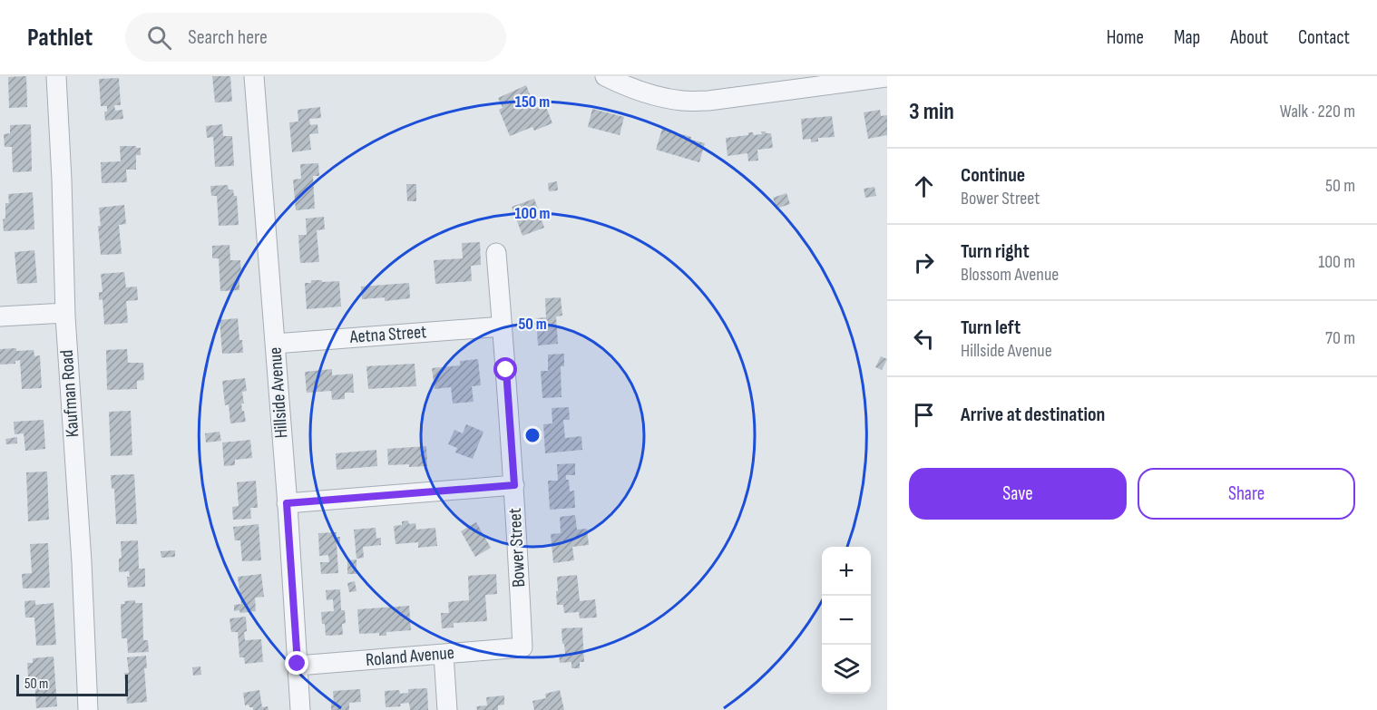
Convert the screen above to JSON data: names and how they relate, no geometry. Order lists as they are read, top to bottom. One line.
{"streets":{"street":["Aetna Street","Hillside Avenue","Kaufman Road","Bower Street","Roland Avenue"]},"crossings":[["Aetna Street","Hillside Avenue"],["Aetna Street","Bower Street"],["Hillside Avenue","Roland Avenue"],["Bower Street","Roland Avenue"]],"scale_bar":"50 m","page":{"header":"Pathlet","search":"Search here","nav":["Home","Map","About","Contact"],"heading":["3 min","Walk · 220 m"],"list":[["Continue","Bower Street","50 m"],["Turn right","Blossom Avenue","100 m"],["Turn left","Hillside Avenue","70 m"],"Arrive at destination"],"buttons":["Save","Share"],"map_buttons":["+","−"],"scale":"50 m"},"rings":["150 m","100 m","50 m"]}
